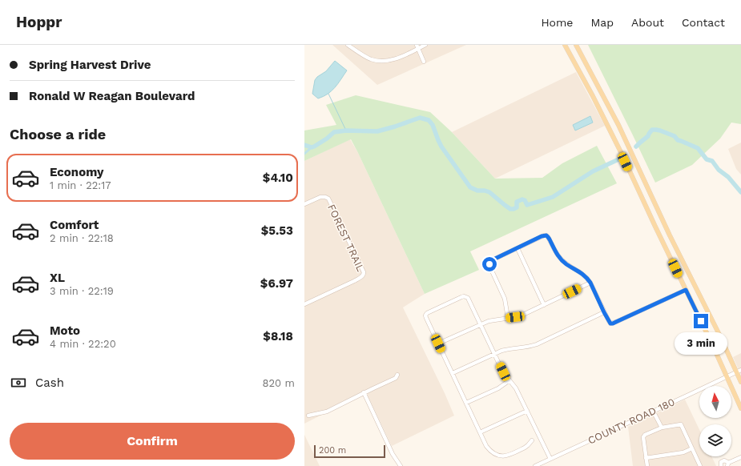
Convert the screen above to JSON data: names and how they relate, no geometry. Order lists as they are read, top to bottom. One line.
{"streets":{"street":["FOREST TRAIL","COUNTY ROAD 180"]},"scale_bar":"200 m","north":"top","page":{"header":"Hoppr","nav":["Home","Map","About","Contact"],"banner":["Spring Harvest Drive","Ronald W Reagan Boulevard"],"heading":"Choose a ride","list":[{"name":"Economy","note":"1 min · 22:17","value":"$4.10"},{"name":"Comfort","note":"2 min · 22:18","value":"$5.53"},{"name":"XL","note":"3 min · 22:19","value":"$6.97"},{"name":"Moto","note":"4 min · 22:20","value":"$8.18"}],"bubble":"3 min","pay":["Cash","820 m"],"buttons":"Confirm","scale":"200 m"}}
